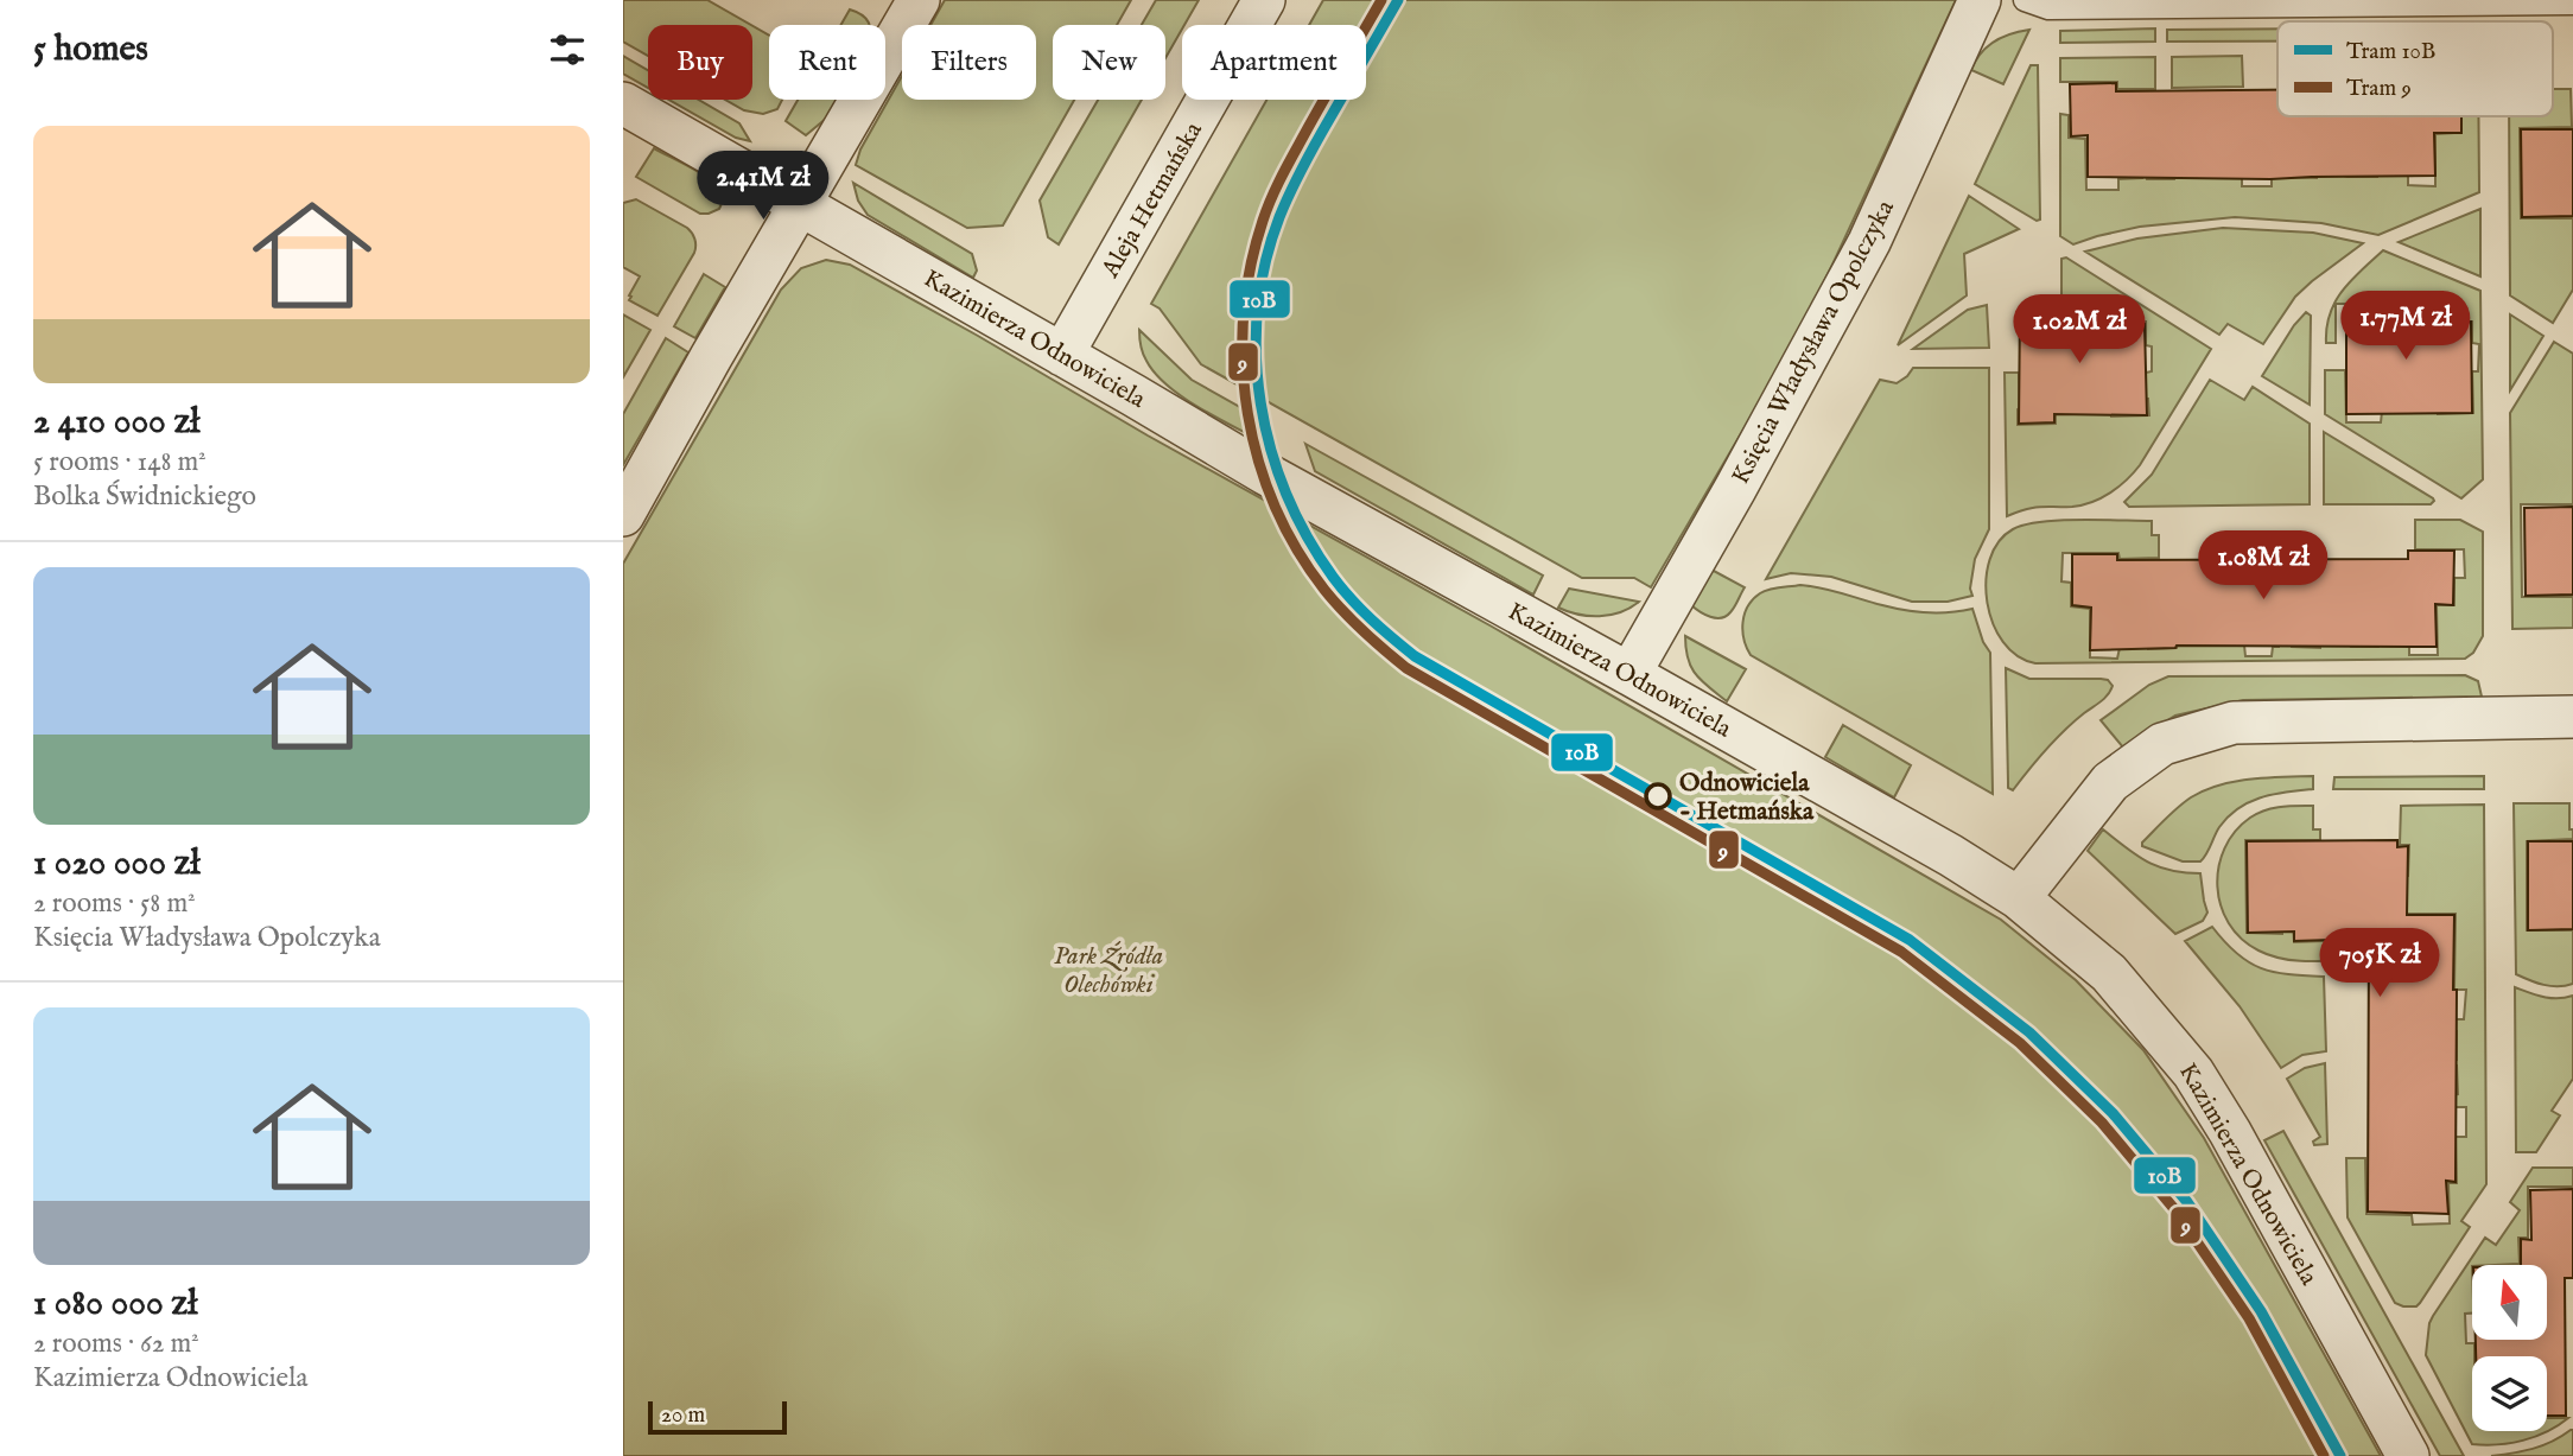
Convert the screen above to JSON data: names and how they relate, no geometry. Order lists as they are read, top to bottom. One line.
{"streets":{"street":["Aleja Hetmańska","Kazimierza Odnowiciela","Księcia Władysława Opolczyka"]},"crossings":[["Aleja Hetmańska","Kazimierza Odnowiciela"],["Kazimierza Odnowiciela","Księcia Władysława Opolczyka"]],"parks":["Park Źródła Olechówki"],"places":["Odnowiciela - Hetmańska"],"lines":["tram line 10B","tram line 9"],"legend":["Tram 10B","Tram 9"],"scale_bar":"20 m","north":"top","page":{"heading":"5 homes","chip":["Buy","Rent","Filters","New","Apartment"],"list":[{"name":"2 410 000 zł","note":"5 rooms · 148 m² · Bolka Świdnickiego"},{"name":"1 020 000 zł","note":"2 rooms · 58 m² · Księcia Władysława Opolczyka"},{"name":"1 080 000 zł","note":"2 rooms · 62 m² · Kazimierza Odnowiciela"}],"price":["2.41M zł","1.77M zł","1.02M zł","1.08M zł","705K zł"],"scale":"20 m"}}
